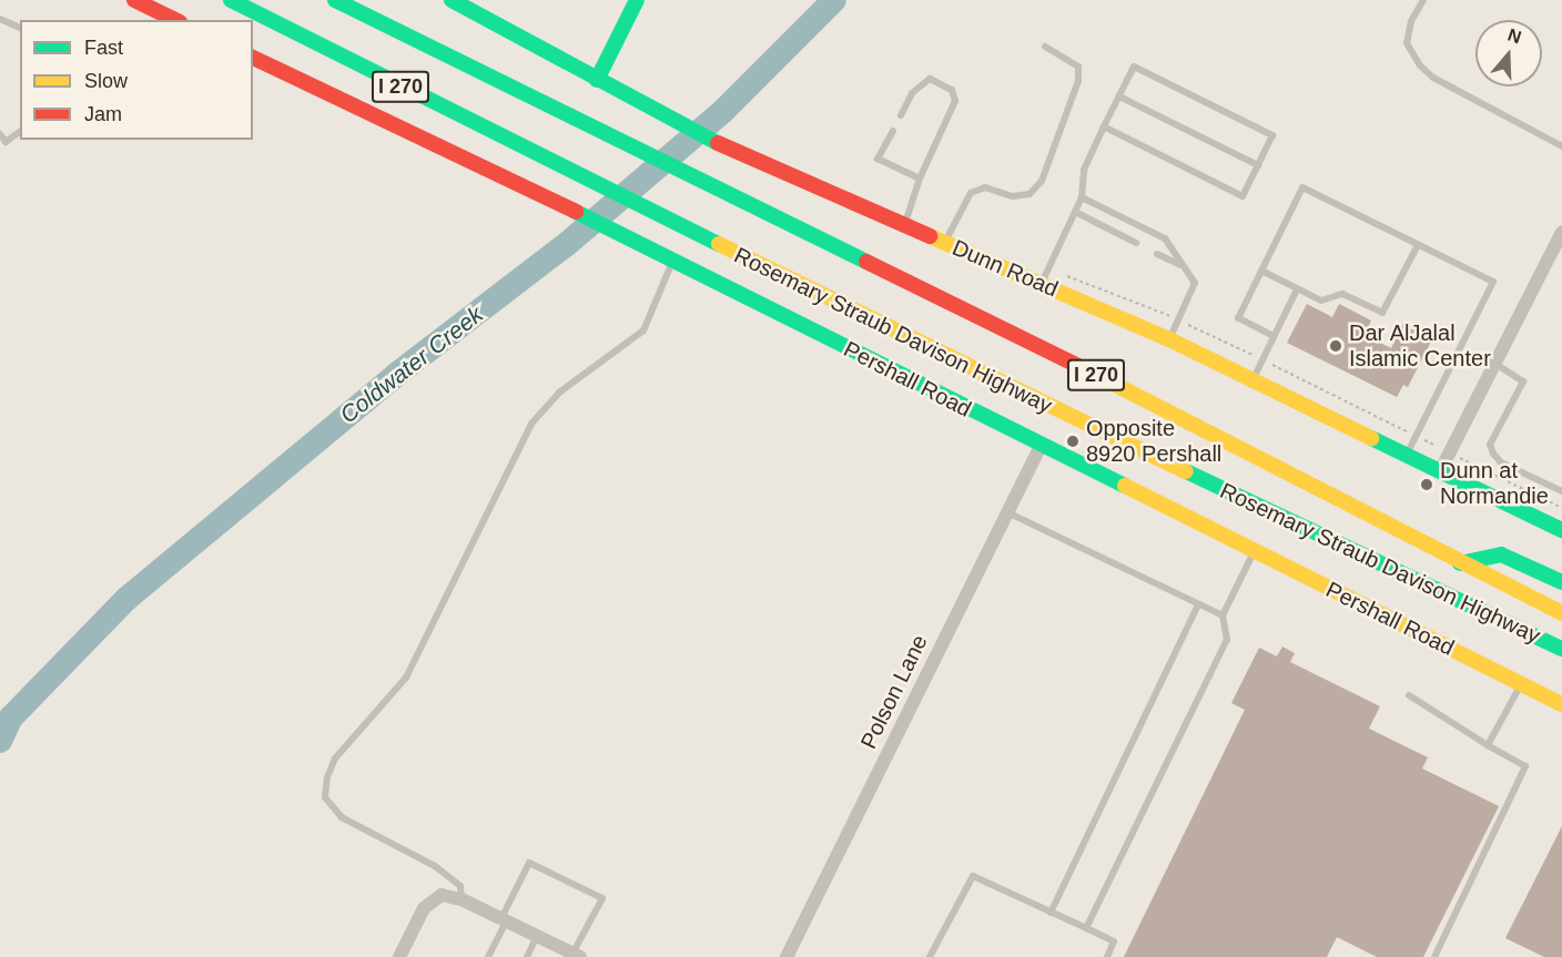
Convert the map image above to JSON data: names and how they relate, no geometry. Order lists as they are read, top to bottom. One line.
{"streets":{"main road":["I 270","Dunn Road","Rosemary Straub Davison Highway","Pershall Road"],"street":["Polson Lane"]},"crossings":[["Pershall Road","Polson Lane"]],"water":["Coldwater Creek"],"places":["Dar AlJalal Islamic Center","Opposite 8920 Pershall","Dunn at Normandie"],"legend":["Fast","Slow","Jam"],"north":"top"}
